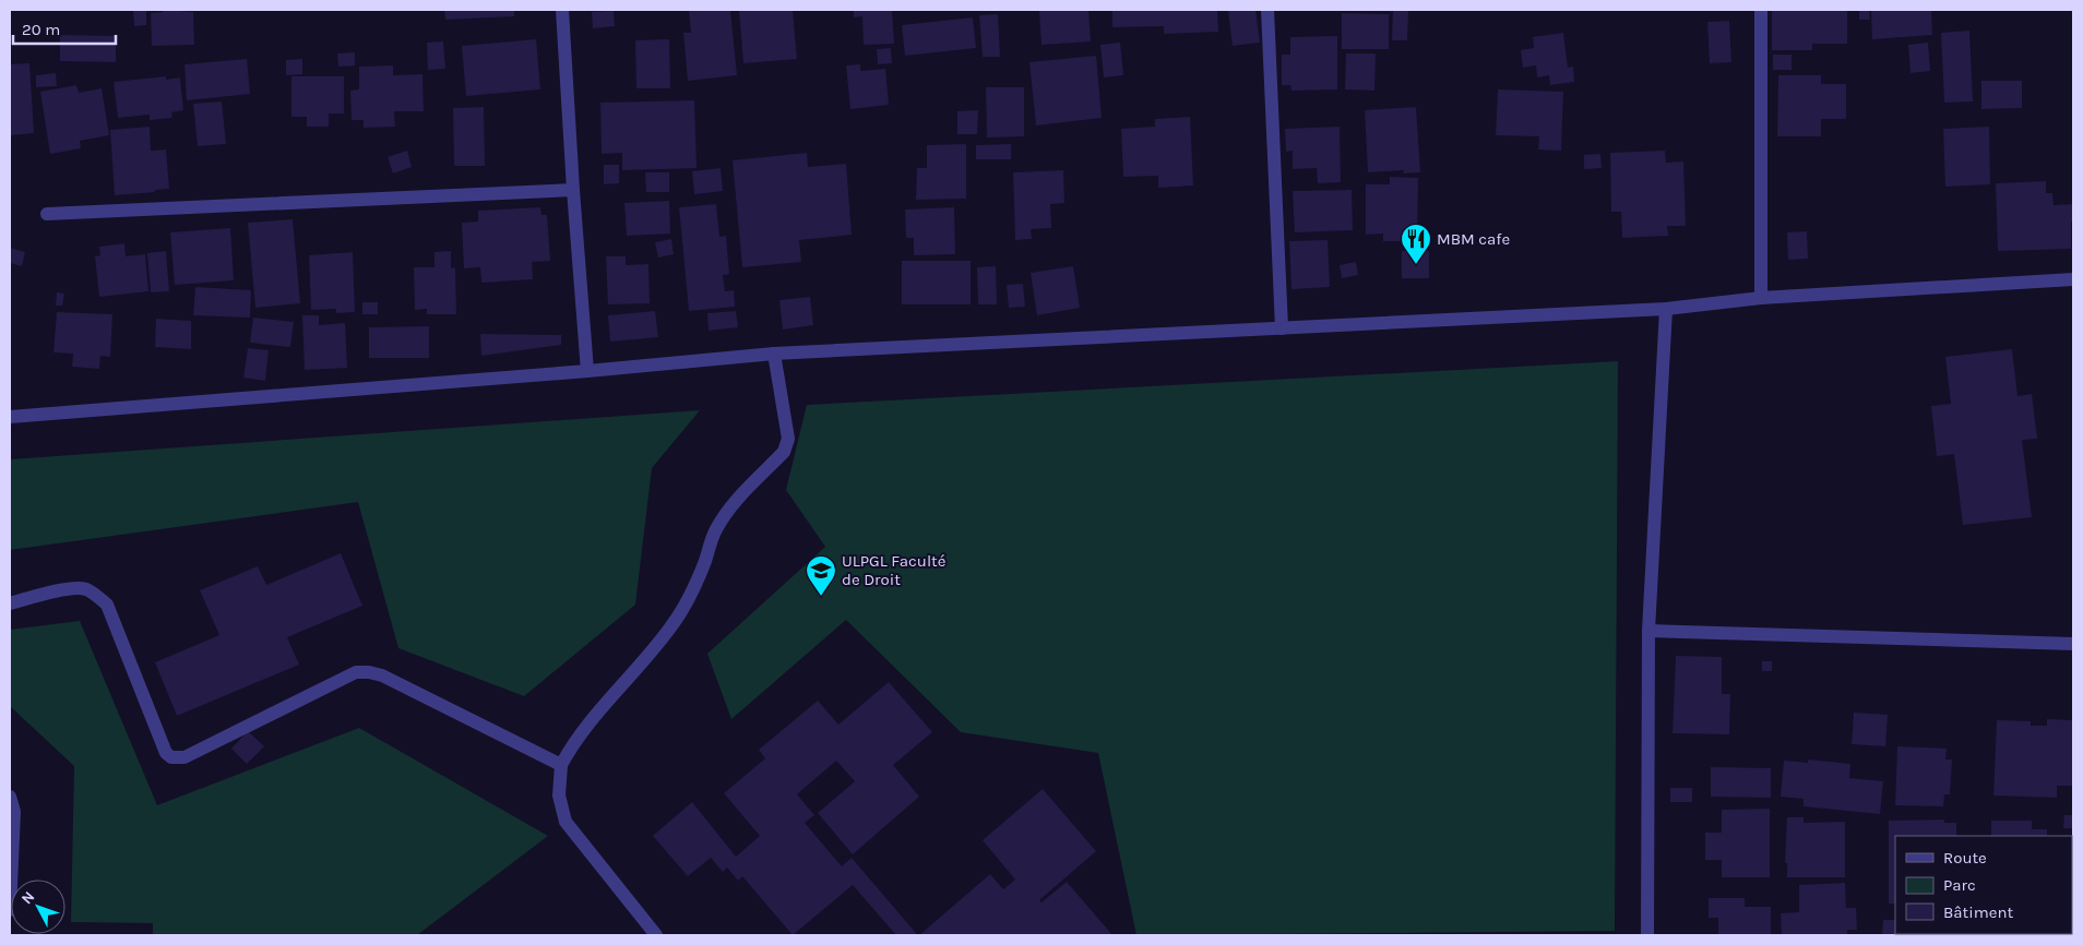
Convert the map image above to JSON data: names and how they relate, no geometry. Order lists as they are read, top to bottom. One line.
{"places":{"restaurant":["MBM cafe"],"school or university":["ULPGL Faculté de Droit"]},"legend":["Route","Parc","Bâtiment"],"scale_bar":"20 m","north":"top left"}
